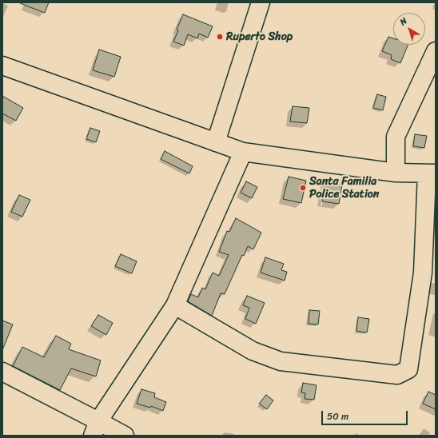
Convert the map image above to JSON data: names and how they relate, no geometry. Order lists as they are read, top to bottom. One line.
{"places":["Ruperto Shop","Santa Familia Police Station"],"scale_bar":"50 m","north":"top left"}
